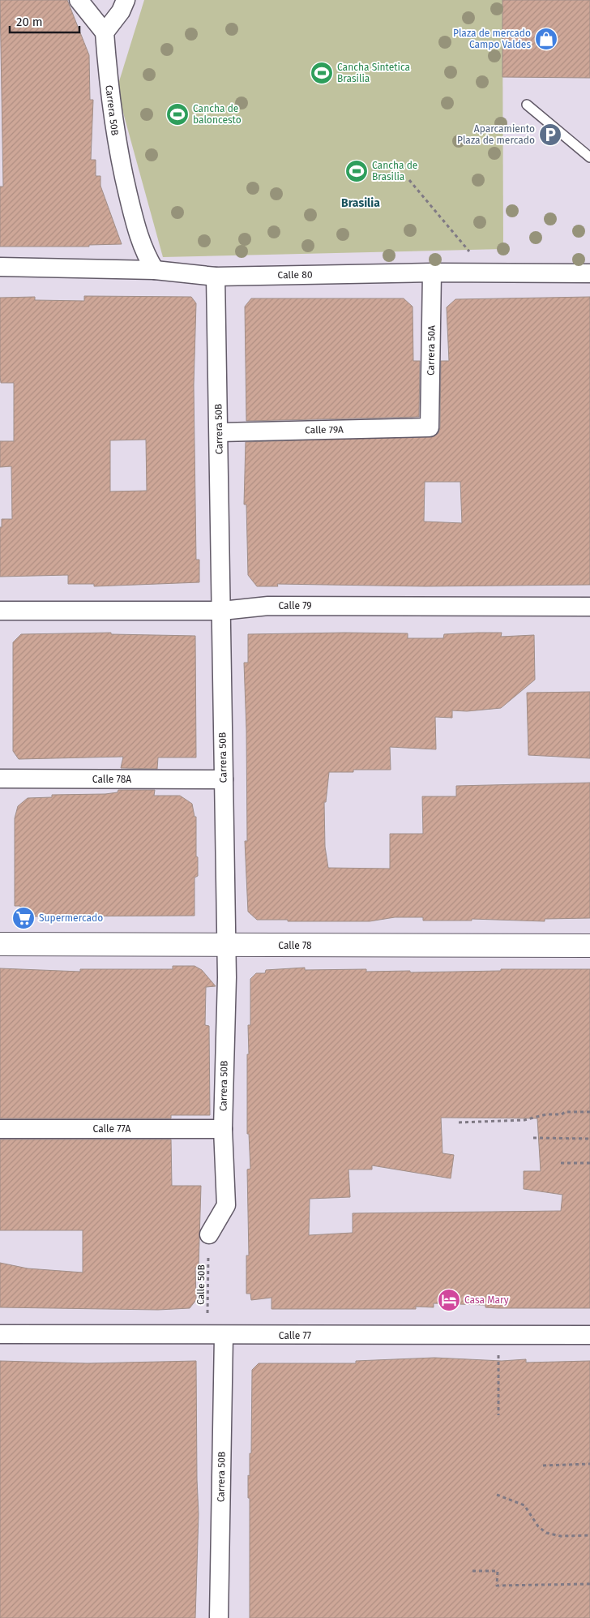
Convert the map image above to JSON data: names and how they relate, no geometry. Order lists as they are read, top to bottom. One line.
{"streets":{"street":["Carrera 50B","Calle 80","Carrera 50A","Calle 79A","Calle 79","Calle 78A","Calle 78","Calle 77A","Calle 77"],"path":["Calle 50B"]},"crossings":[["Carrera 50B","Calle 80"],["Carrera 50B","Calle 79A"],["Carrera 50B","Calle 79"],["Carrera 50B","Calle 78A"],["Carrera 50B","Calle 78"],["Carrera 50B","Calle 77A"],["Carrera 50B","Calle 50B"],["Carrera 50B","Calle 77"],["Calle 80","Carrera 50A"],["Carrera 50A","Calle 79A"],["Calle 50B","Calle 77"]],"districts":["Brasilia"],"places":{"shop":["Plaza de mercado Campo Valdes"],"sports":["Cancha Sintetica Brasilia","Cancha de baloncesto","Cancha de Brasilia"],"parking":["Aparcamiento Plaza de mercado"],"supermarket":["Supermercado"],"hotel":["Casa Mary"]},"scale_bar":"20 m"}
